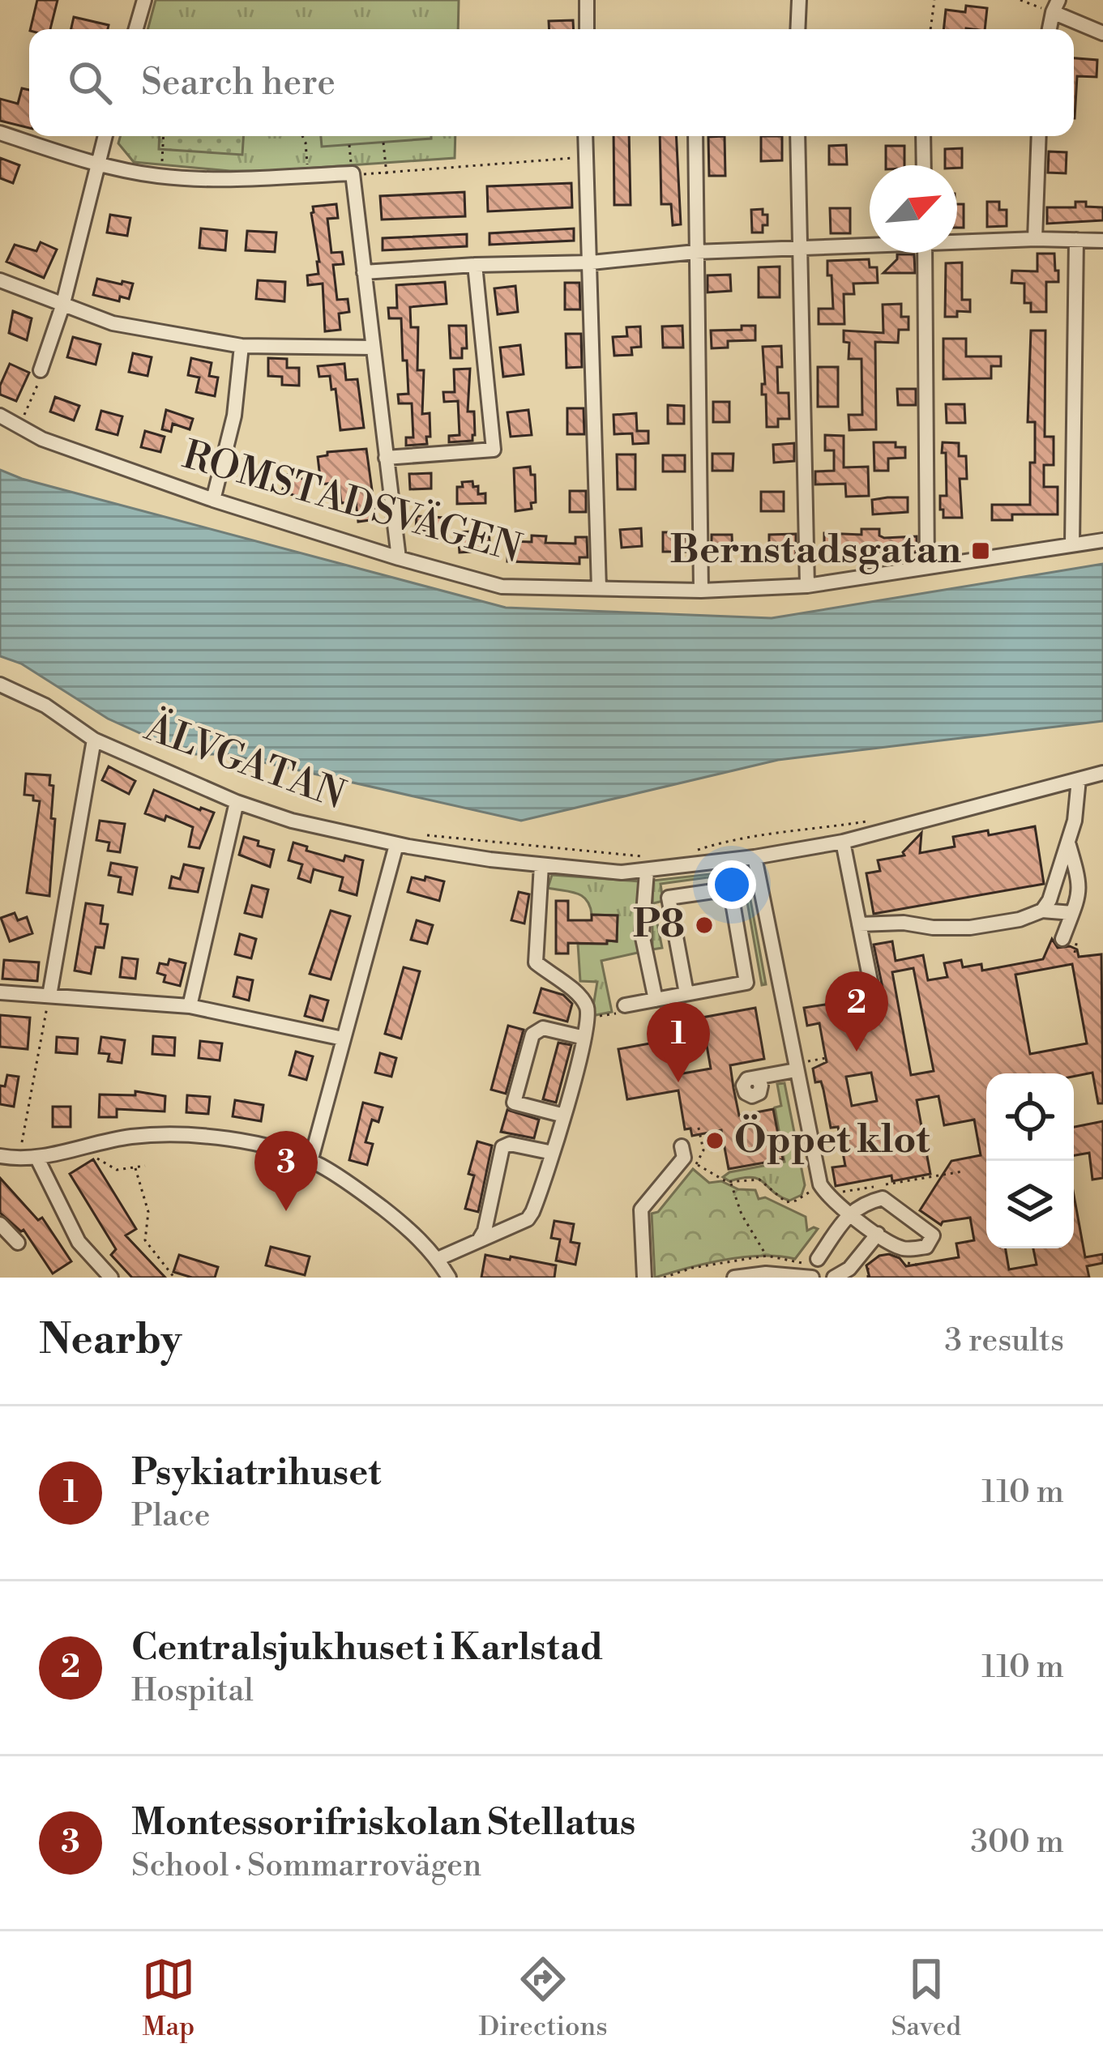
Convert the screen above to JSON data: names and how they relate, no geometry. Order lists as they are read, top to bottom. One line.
{"streets":{"street":["ROMSTADSVÄGEN","ÄLVGATAN"]},"places":{"transit":["Bernstadsgatan"],"other":["P8","Öppet klot"]},"north":"top right","page":{"search":"Search here","pins":["2","1","3"],"heading":["Nearby","3 results"],"list":[{"mark":"1","name":"Psykiatrihuset","note":"Place","value":"110 m"},{"mark":"2","name":"Centralsjukhuset i Karlstad","note":"Hospital","value":"110 m"},{"mark":"3","name":"Montessorifriskolan Stellatus","note":"School · Sommarrovägen","value":"300 m"}],"nav":["Map","Directions","Saved"]}}
